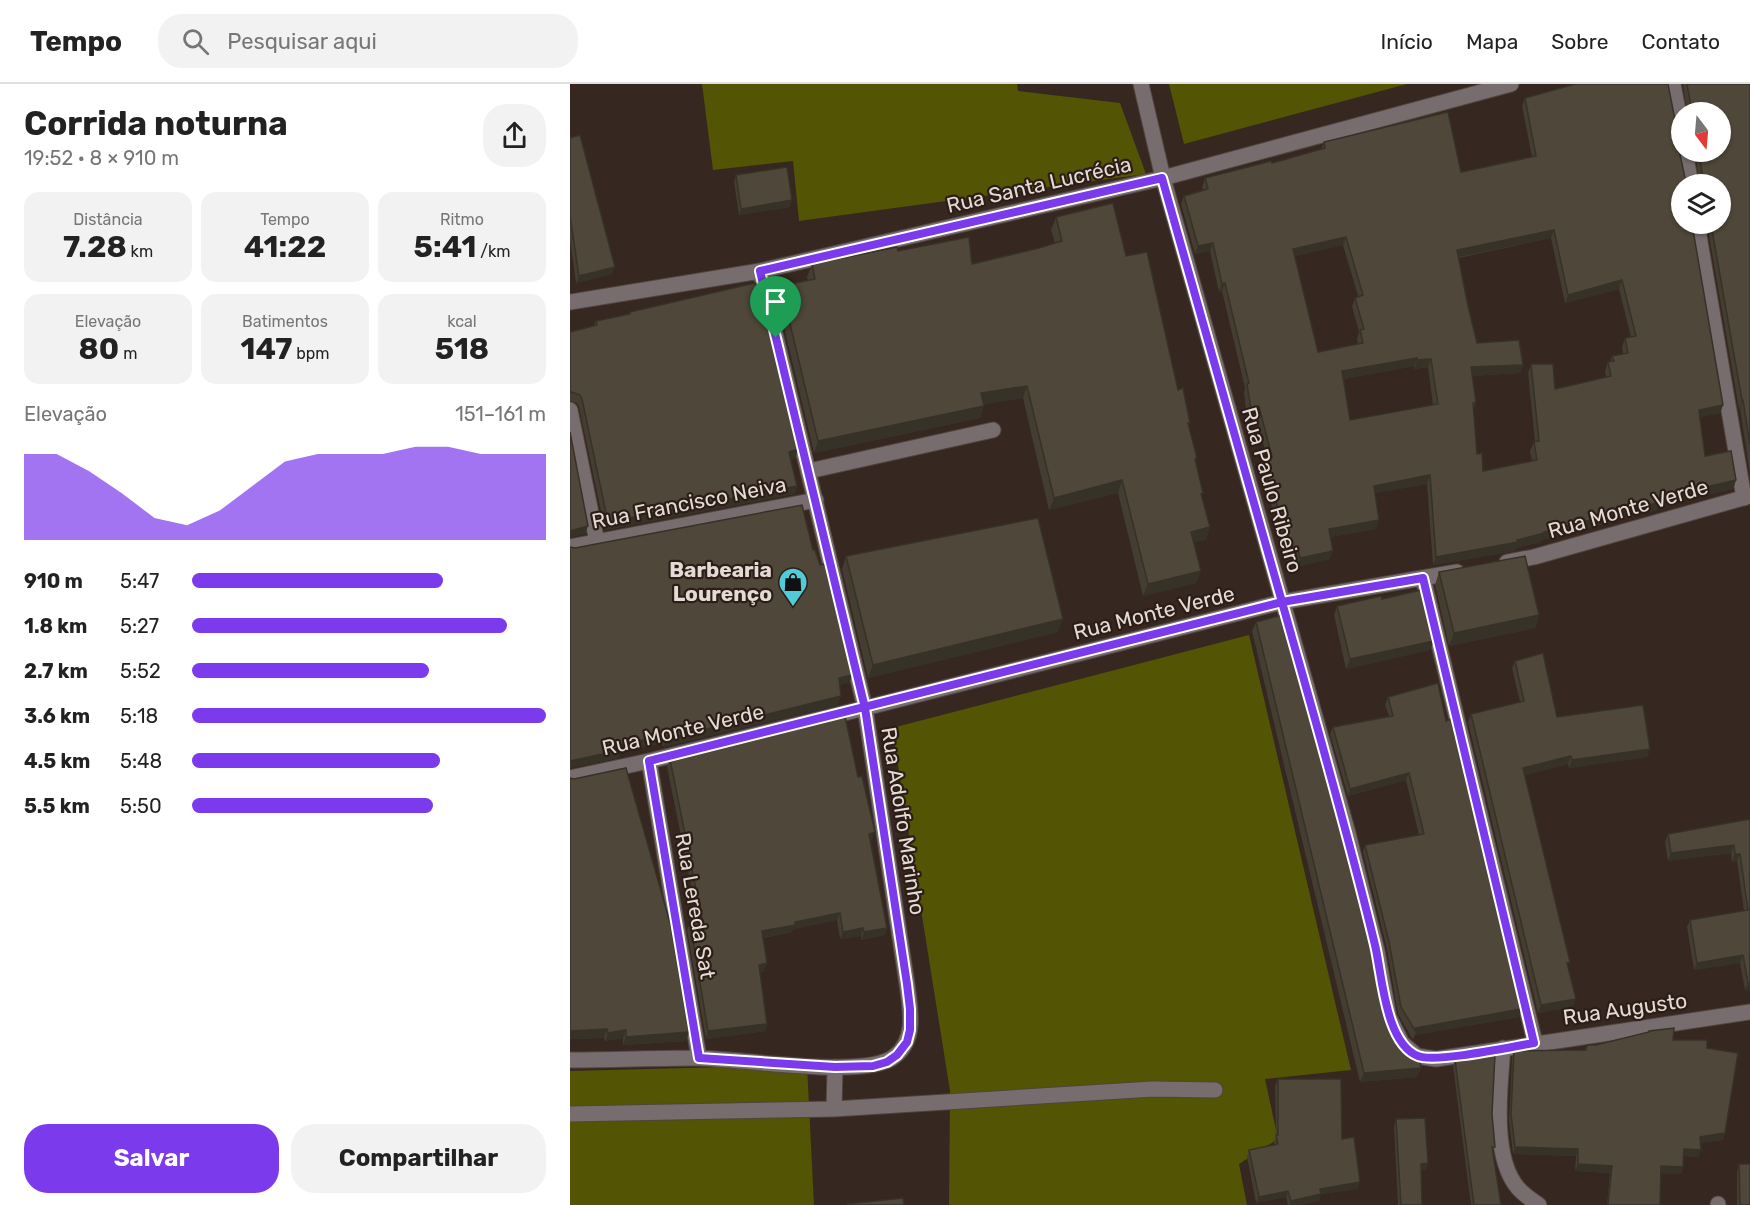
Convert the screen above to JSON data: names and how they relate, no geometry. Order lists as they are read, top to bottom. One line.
{"streets":{"street":["Rua Santa Lucrécia","Rua Paulo Ribeiro","Rua Francisco Neiva","Rua Monte Verde","Rua Adolfo Marinho","Rua Lereda Sat","Rua Augusto"]},"crossings":[["Rua Santa Lucrécia","Rua Paulo Ribeiro"],["Rua Santa Lucrécia","Rua Adolfo Marinho"],["Rua Paulo Ribeiro","Rua Monte Verde"],["Rua Paulo Ribeiro","Rua Augusto"],["Rua Francisco Neiva","Rua Adolfo Marinho"],["Rua Monte Verde","Rua Adolfo Marinho"],["Rua Monte Verde","Rua Lereda Sat"],["Rua Adolfo Marinho","Rua Lereda Sat"]],"places":{"shop":["Barbearia Lourenço"]},"north":"bottom","page":{"header":"Tempo","search":"Pesquisar aqui","nav":["Início","Mapa","Sobre","Contato"],"heading":["Corrida noturna","19:52 · 8 × 910 m"],"stats":[["Distância","7.28 km"],["Tempo","41:22"],["Ritmo","5:41 /km"],["Elevação","80 m"],["Batimentos","147 bpm"],["kcal","518"]],"chart":["Elevação","151–161 m"],"list":[{"name":"910 m","note":"5:47"},{"name":"1.8 km","note":"5:27"},{"name":"2.7 km","note":"5:52"},{"name":"3.6 km","note":"5:18"},{"name":"4.5 km","note":"5:48"},{"name":"5.5 km","note":"5:50"}],"buttons":["Salvar","Compartilhar"]}}
